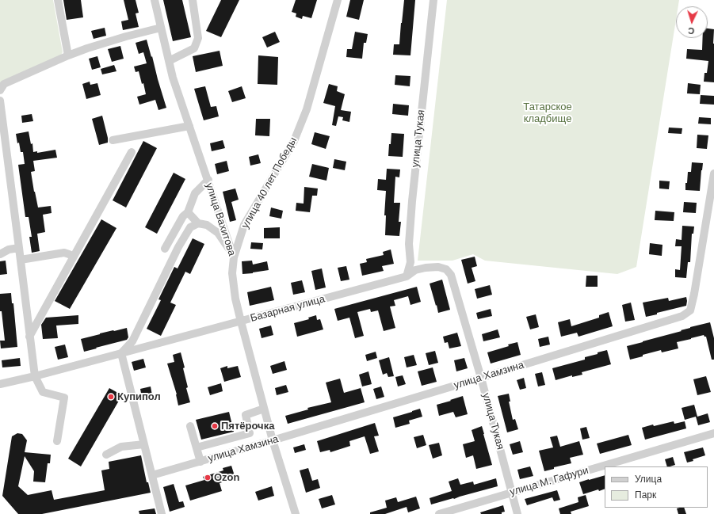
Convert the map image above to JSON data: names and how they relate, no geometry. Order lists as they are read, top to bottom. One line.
{"streets":{"street":["улица Тукая","улица 40 лет Победы","улица Вахитова","Базарная улица","улица Хамзина","улица М. Гафури"]},"crossings":[["улица Тукая","Базарная улица"],["улица Тукая","улица Хамзина"],["улица Тукая","улица М. Гафури"],["улица 40 лет Победы","улица Вахитова"],["улица Вахитова","Базарная улица"],["улица Вахитова","улица Хамзина"]],"parks":["Татарское кладбище"],"places":["Купипол","Пятёрочка","Ozon"],"legend":["Улица","Парк"],"north":"bottom"}
